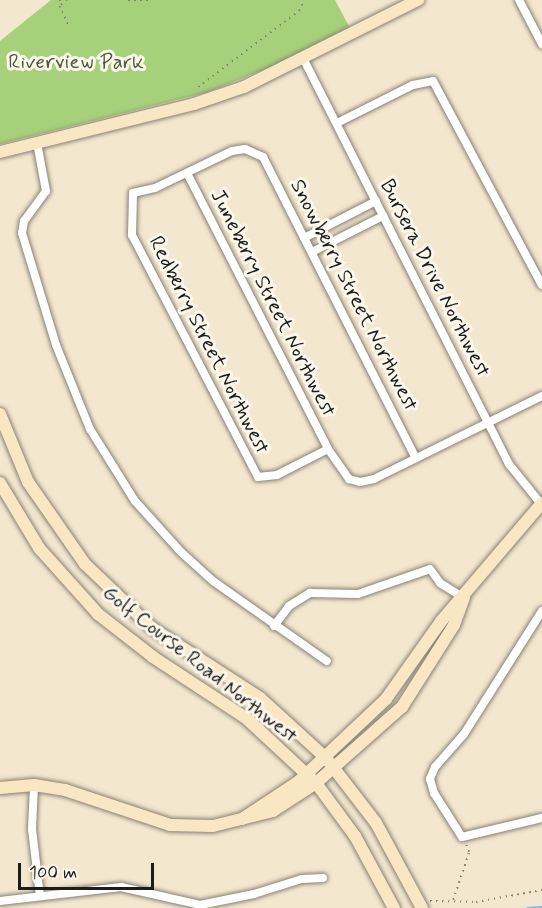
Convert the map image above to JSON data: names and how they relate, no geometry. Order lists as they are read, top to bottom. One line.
{"streets":{"street":["Bursera Drive Northwest","Snowberry Street Northwest","Juneberry Street Northwest","Redberry Street Northwest","Golf Course Road Northwest"]},"crossings":[["Snowberry Street Northwest","Juneberry Street Northwest"],["Snowberry Street Northwest","Redberry Street Northwest"],["Juneberry Street Northwest","Redberry Street Northwest"]],"parks":["Riverview Park"],"scale_bar":"100 m"}
